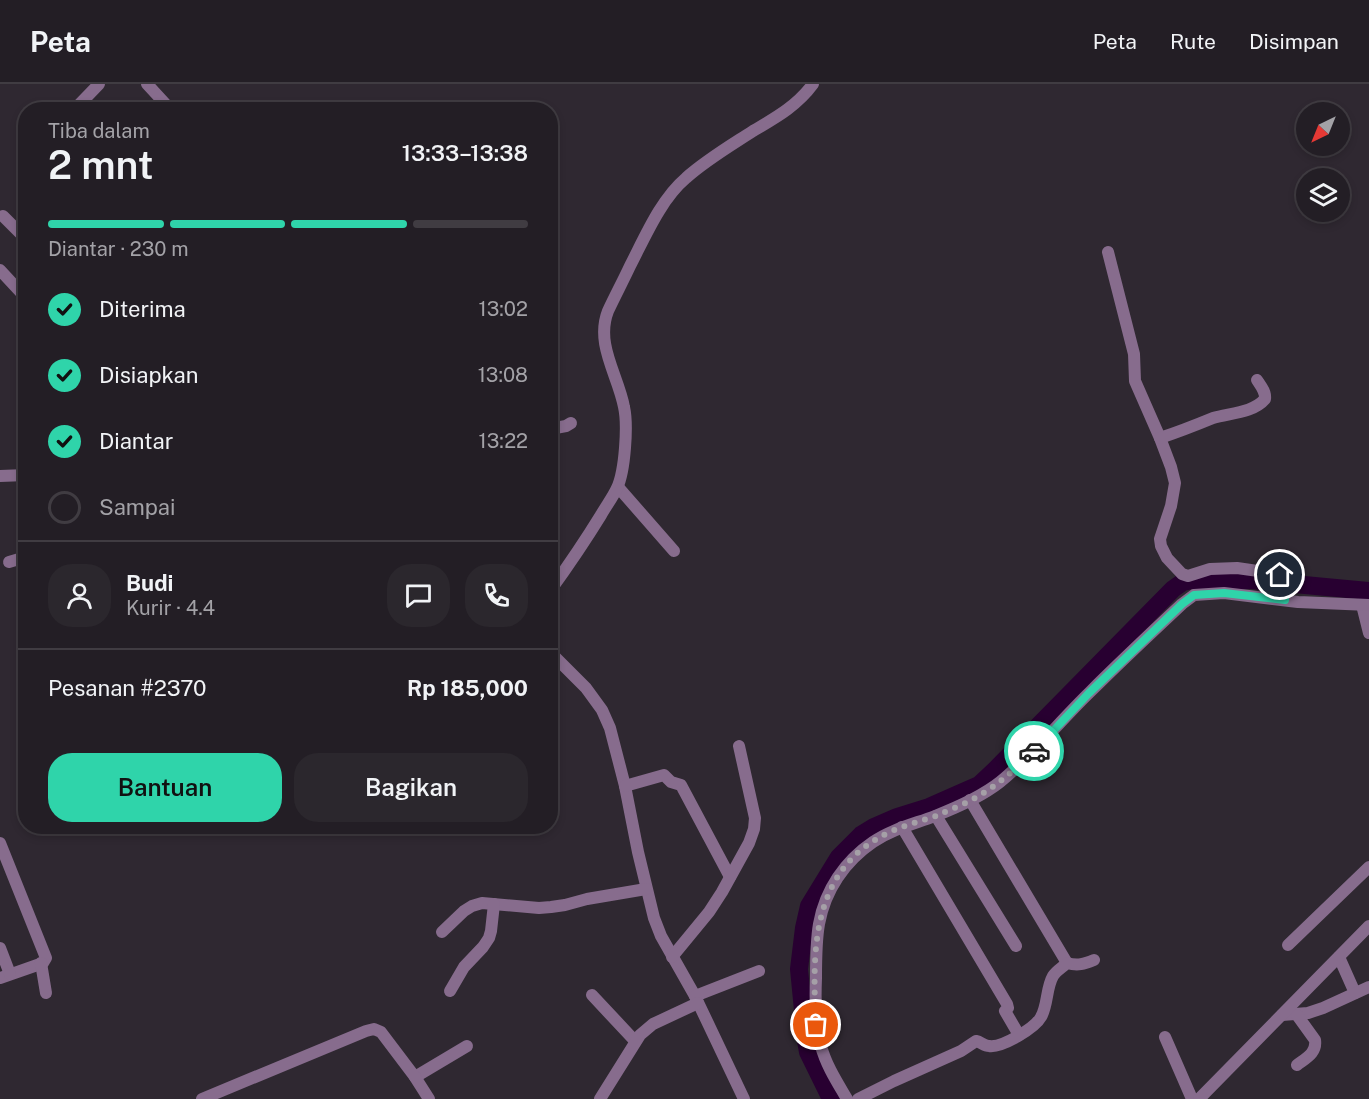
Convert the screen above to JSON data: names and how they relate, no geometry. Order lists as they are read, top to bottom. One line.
{"north":"bottom left","page":{"header":"Peta","nav":["Peta","Rute","Disimpan"],"heading":["2 mnt","Tiba dalam","13:33–13:38"],"panel":["Budi","Kurir · 4.4","Pesanan #2370","Rp 185,000"],"bar":"Diantar · 230 m","list":[["Diterima","13:02"],["Disiapkan","13:08"],["Diantar","13:22"],"Sampai"],"buttons":["Bantuan","Bagikan"]}}
